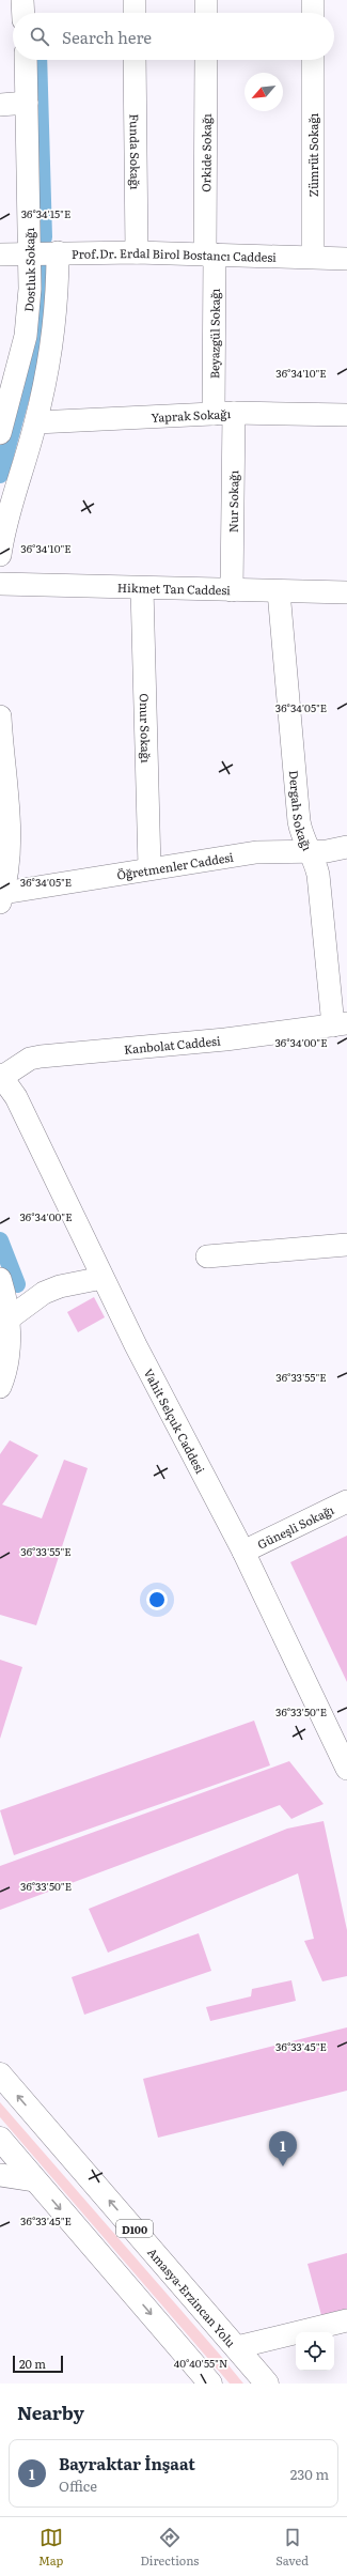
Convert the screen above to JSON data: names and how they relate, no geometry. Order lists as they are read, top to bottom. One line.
{"streets":{"highway":["D100","Amasya-Erzincan Yolu"],"street":["Funda Sokağı","Orkide Sokağı","Zümrüt Sokağı","Prof.Dr. Erdal Birol Bostancı Caddesi","Dostluk Sokağı","Beyazgül Sokağı","Yaprak Sokağı","Nur Sokağı","Hikmet Tan Caddesi","Onur Sokağı","Dergah Sokağı","Öğretmenler Caddesi","Kanbolat Caddesi","Vahit Selçuk Caddesi","Güneşli Sokağı"]},"crossings":[["Funda Sokağı","Prof.Dr. Erdal Birol Bostancı Caddesi"],["Orkide Sokağı","Prof.Dr. Erdal Birol Bostancı Caddesi"],["Orkide Sokağı","Beyazgül Sokağı"],["Zümrüt Sokağı","Prof.Dr. Erdal Birol Bostancı Caddesi"],["Prof.Dr. Erdal Birol Bostancı Caddesi","Dostluk Sokağı"],["Prof.Dr. Erdal Birol Bostancı Caddesi","Beyazgül Sokağı"],["Beyazgül Sokağı","Yaprak Sokağı"],["Beyazgül Sokağı","Nur Sokağı"],["Yaprak Sokağı","Nur Sokağı"],["Nur Sokağı","Hikmet Tan Caddesi"],["Hikmet Tan Caddesi","Onur Sokağı"],["Hikmet Tan Caddesi","Dergah Sokağı"],["Onur Sokağı","Öğretmenler Caddesi"],["Dergah Sokağı","Öğretmenler Caddesi"],["Dergah Sokağı","Kanbolat Caddesi"],["Kanbolat Caddesi","Vahit Selçuk Caddesi"],["Vahit Selçuk Caddesi","Güneşli Sokağı"]],"scale_bar":"20 m","north":"bottom left","page":{"search":"Search here","pins":"1","scale":"20 m","heading":"Nearby","list":[{"mark":"1","name":"Bayraktar İnşaat","note":"Office","value":"230 m"}],"nav":["Map","Directions","Saved"]},"coordinates":["36°34'15\"E","36°34'10\"E","36°34'05\"E","36°34'00\"E","36°33'55\"E","36°33'50\"E","36°33'45\"E","40°40'55\"N"]}
